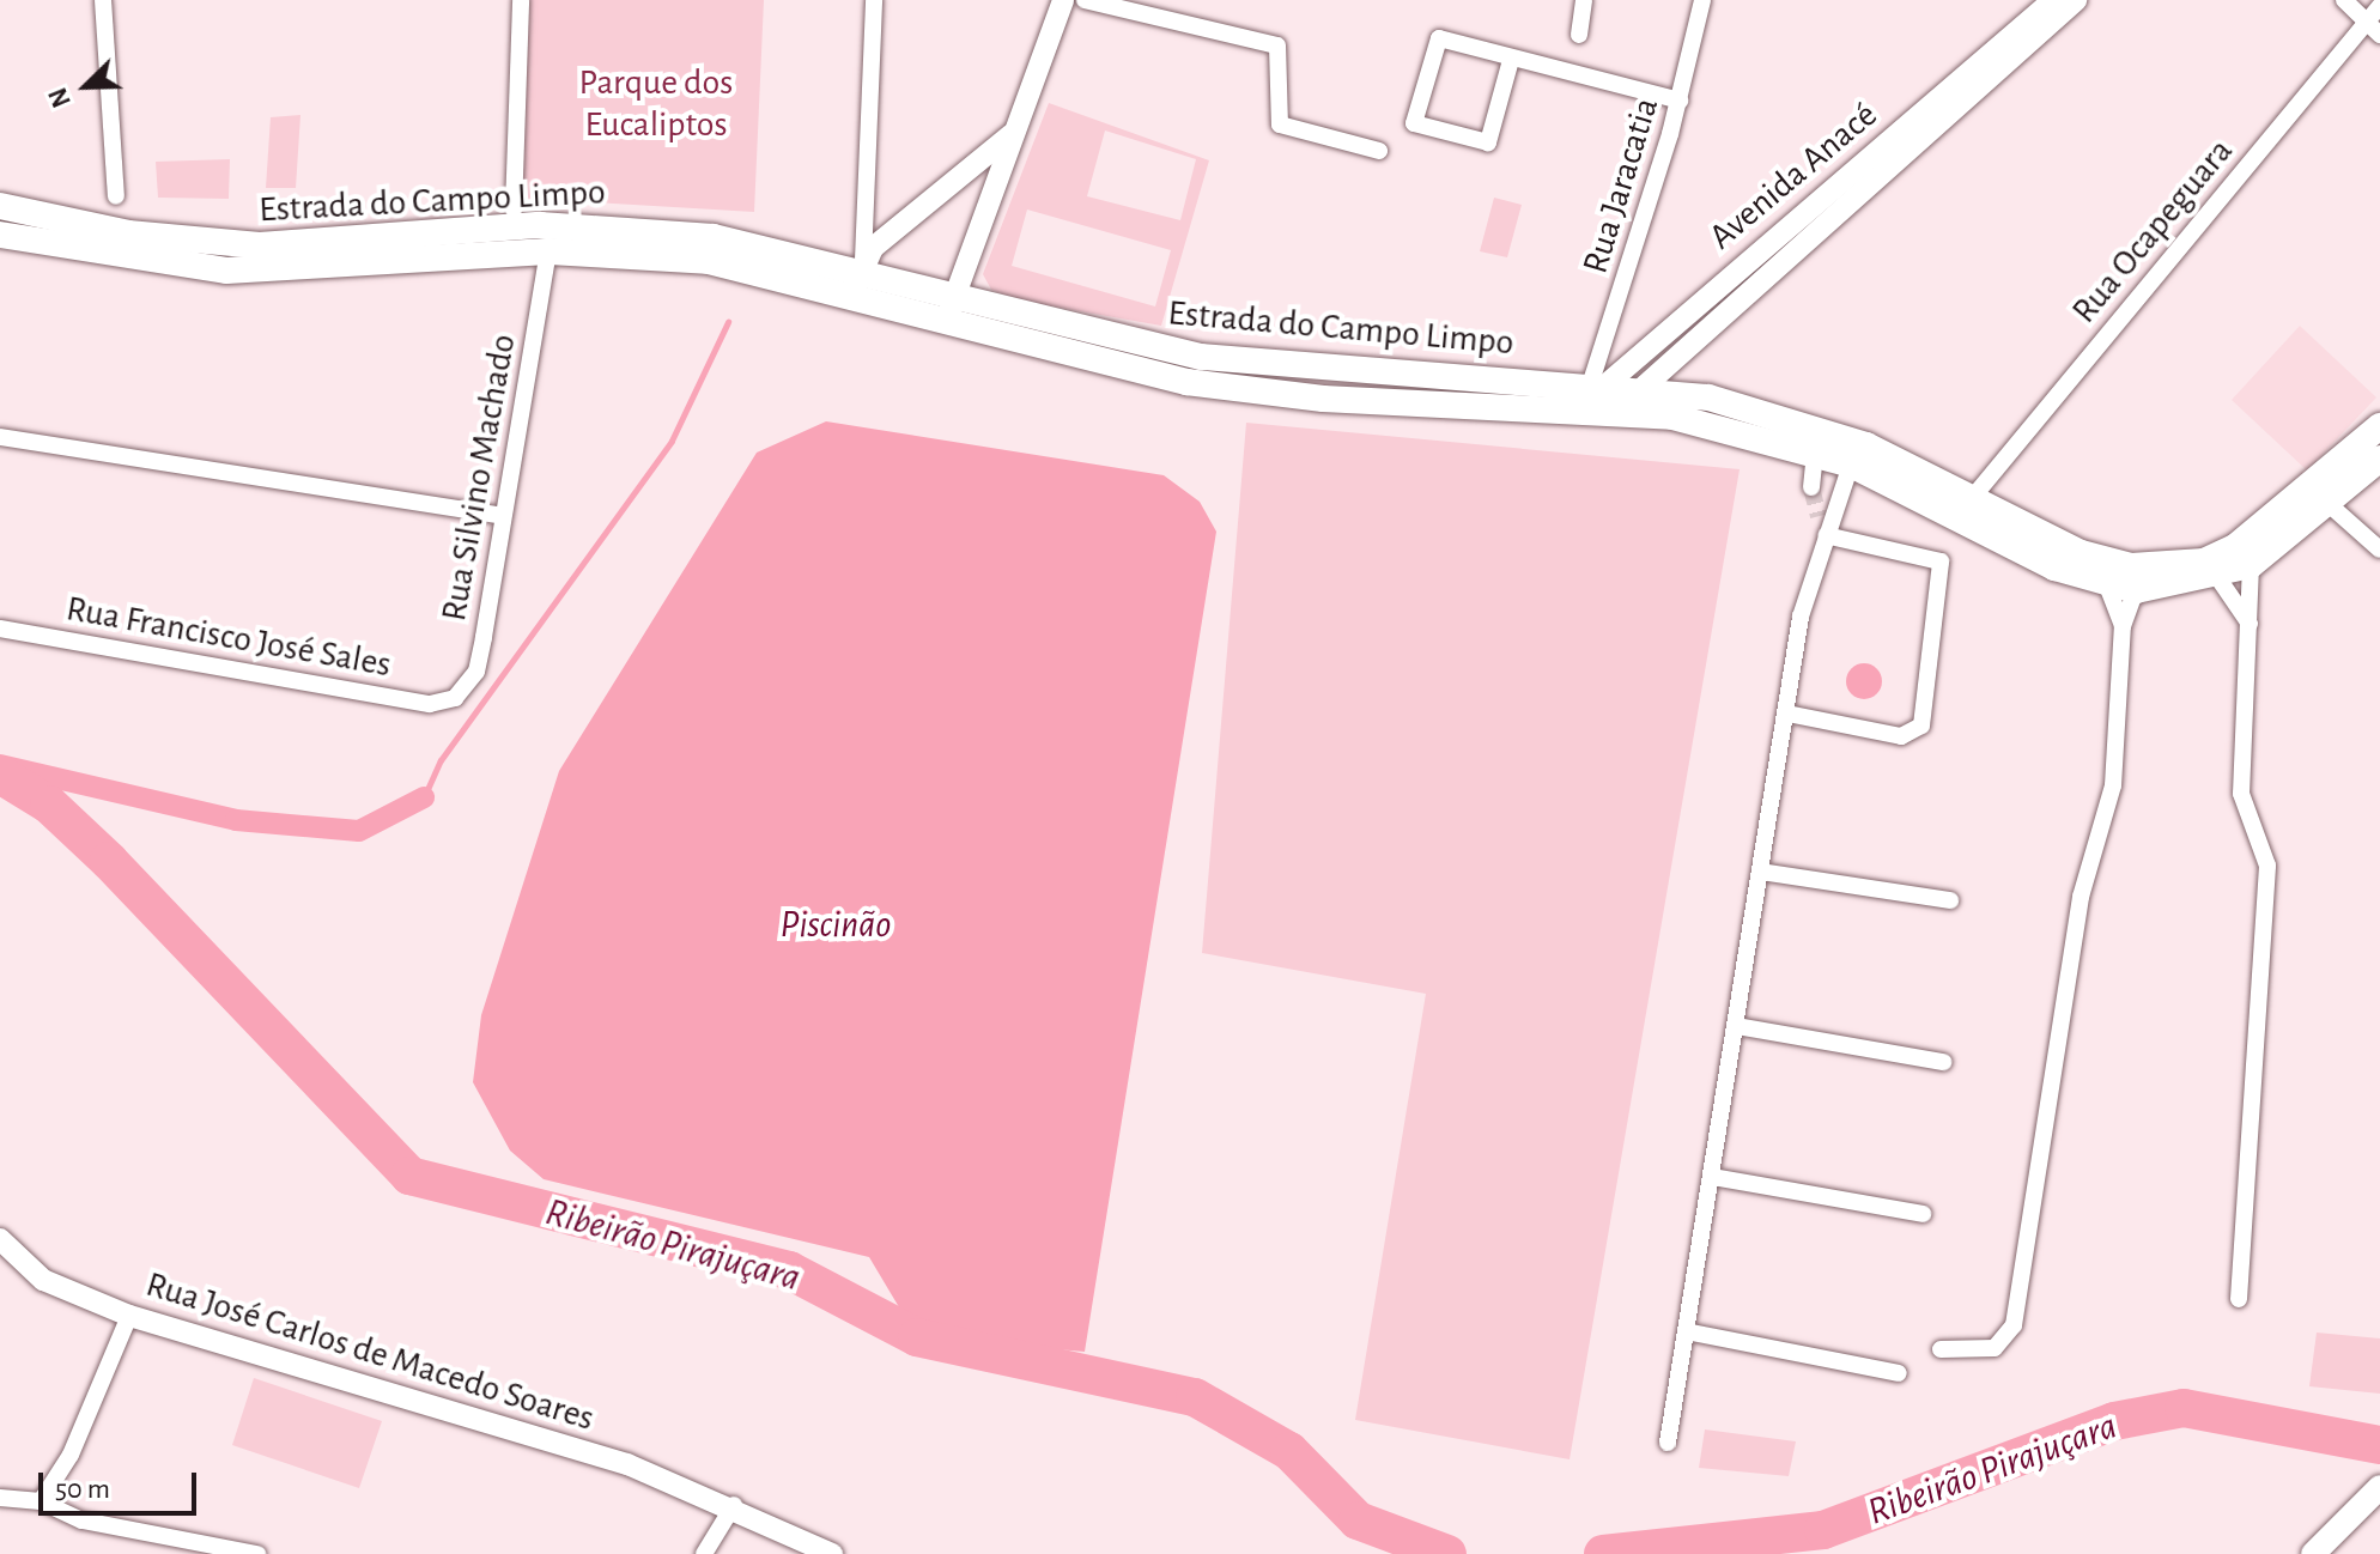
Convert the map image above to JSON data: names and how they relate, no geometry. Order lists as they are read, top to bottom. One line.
{"streets":{"main road":["Estrada do Campo Limpo"],"street":["Avenida Anacé","Rua Jaracatia","Rua Ocapeguara","Rua Silvino Machado","Rua Francisco José Sales","Rua José Carlos de Macedo Soares"]},"crossings":[["Avenida Anacé","Rua Jaracatia"],["Avenida Anacé","Estrada do Campo Limpo"],["Rua Jaracatia","Estrada do Campo Limpo"],["Estrada do Campo Limpo","Rua Ocapeguara"],["Estrada do Campo Limpo","Rua Silvino Machado"],["Rua Silvino Machado","Rua Francisco José Sales"]],"water":["Piscinão","Ribeirão Pirajuçara"],"parks":["Parque dos Eucaliptos"],"scale_bar":"50 m","north":"bottom left"}
